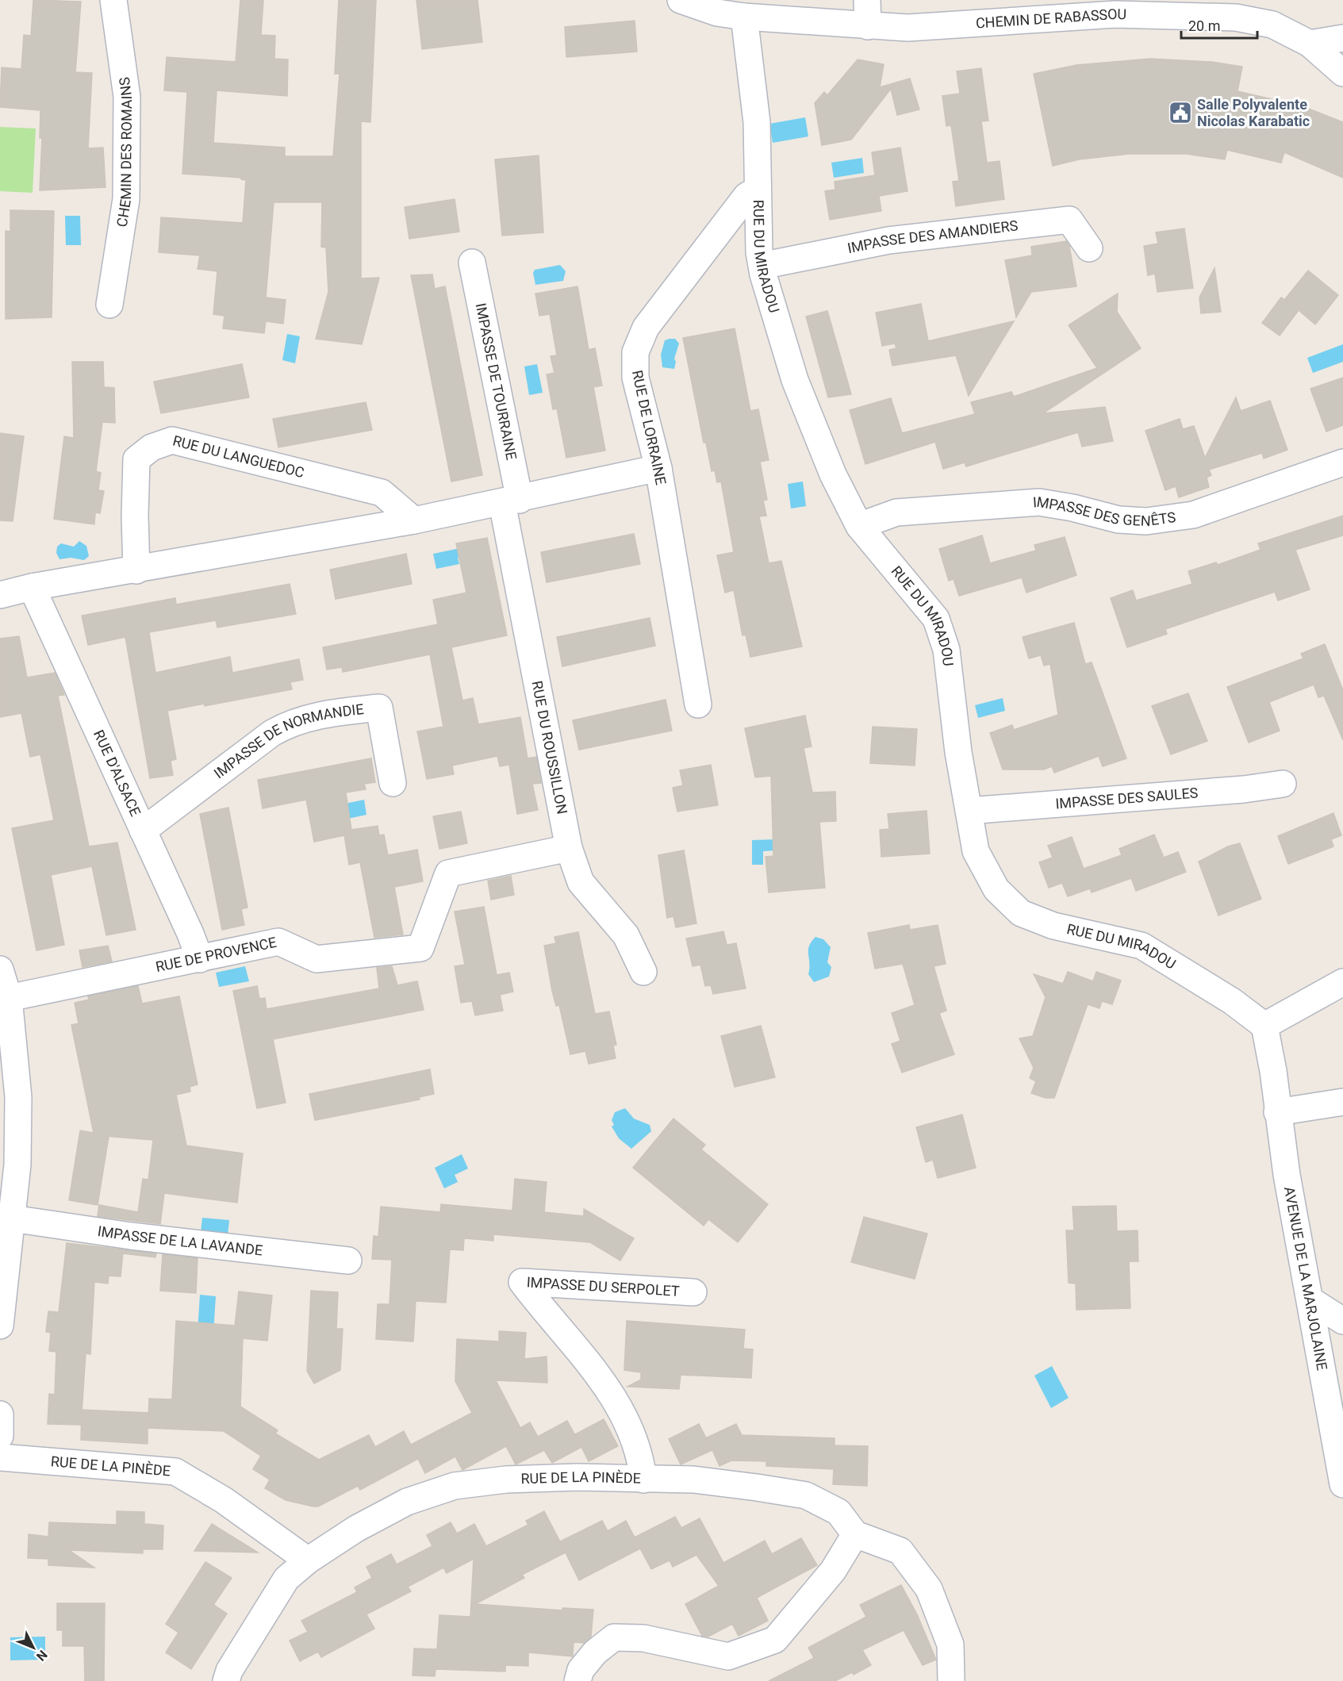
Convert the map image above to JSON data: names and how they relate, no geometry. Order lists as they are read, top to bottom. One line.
{"streets":{"street":["CHEMIN DE RABASSOU","CHEMIN DES ROMAINS","IMPASSE DES AMANDIERS","RUE DU MIRADOU","IMPASSE DE TOURRAINE","RUE DE LORRAINE","RUE DU LANGUEDOC","IMPASSE DES GENÊTS","IMPASSE DE NORMANDIE","RUE DU ROUSSILLON","RUE D'ALSACE","IMPASSE DES SAULES","RUE DE PROVENCE","IMPASSE DE LA LAVANDE","AVENUE DE LA MARJOLAINE","IMPASSE DU SERPOLET","RUE DE LA PINÈDE"]},"crossings":[["CHEMIN DE RABASSOU","RUE DU MIRADOU"],["IMPASSE DES AMANDIERS","RUE DU MIRADOU"],["RUE DU MIRADOU","RUE DE LORRAINE"],["RUE DU MIRADOU","IMPASSE DES GENÊTS"],["RUE DU MIRADOU","IMPASSE DES SAULES"],["RUE DU MIRADOU","AVENUE DE LA MARJOLAINE"],["IMPASSE DE TOURRAINE","RUE DU ROUSSILLON"],["IMPASSE DE NORMANDIE","RUE D'ALSACE"],["RUE DU ROUSSILLON","RUE DE PROVENCE"],["RUE D'ALSACE","RUE DE PROVENCE"],["IMPASSE DU SERPOLET","RUE DE LA PINÈDE"]],"places":{"public building":["Salle Polyvalente Nicolas Karabatic"]},"scale_bar":"20 m","north":"bottom right"}
